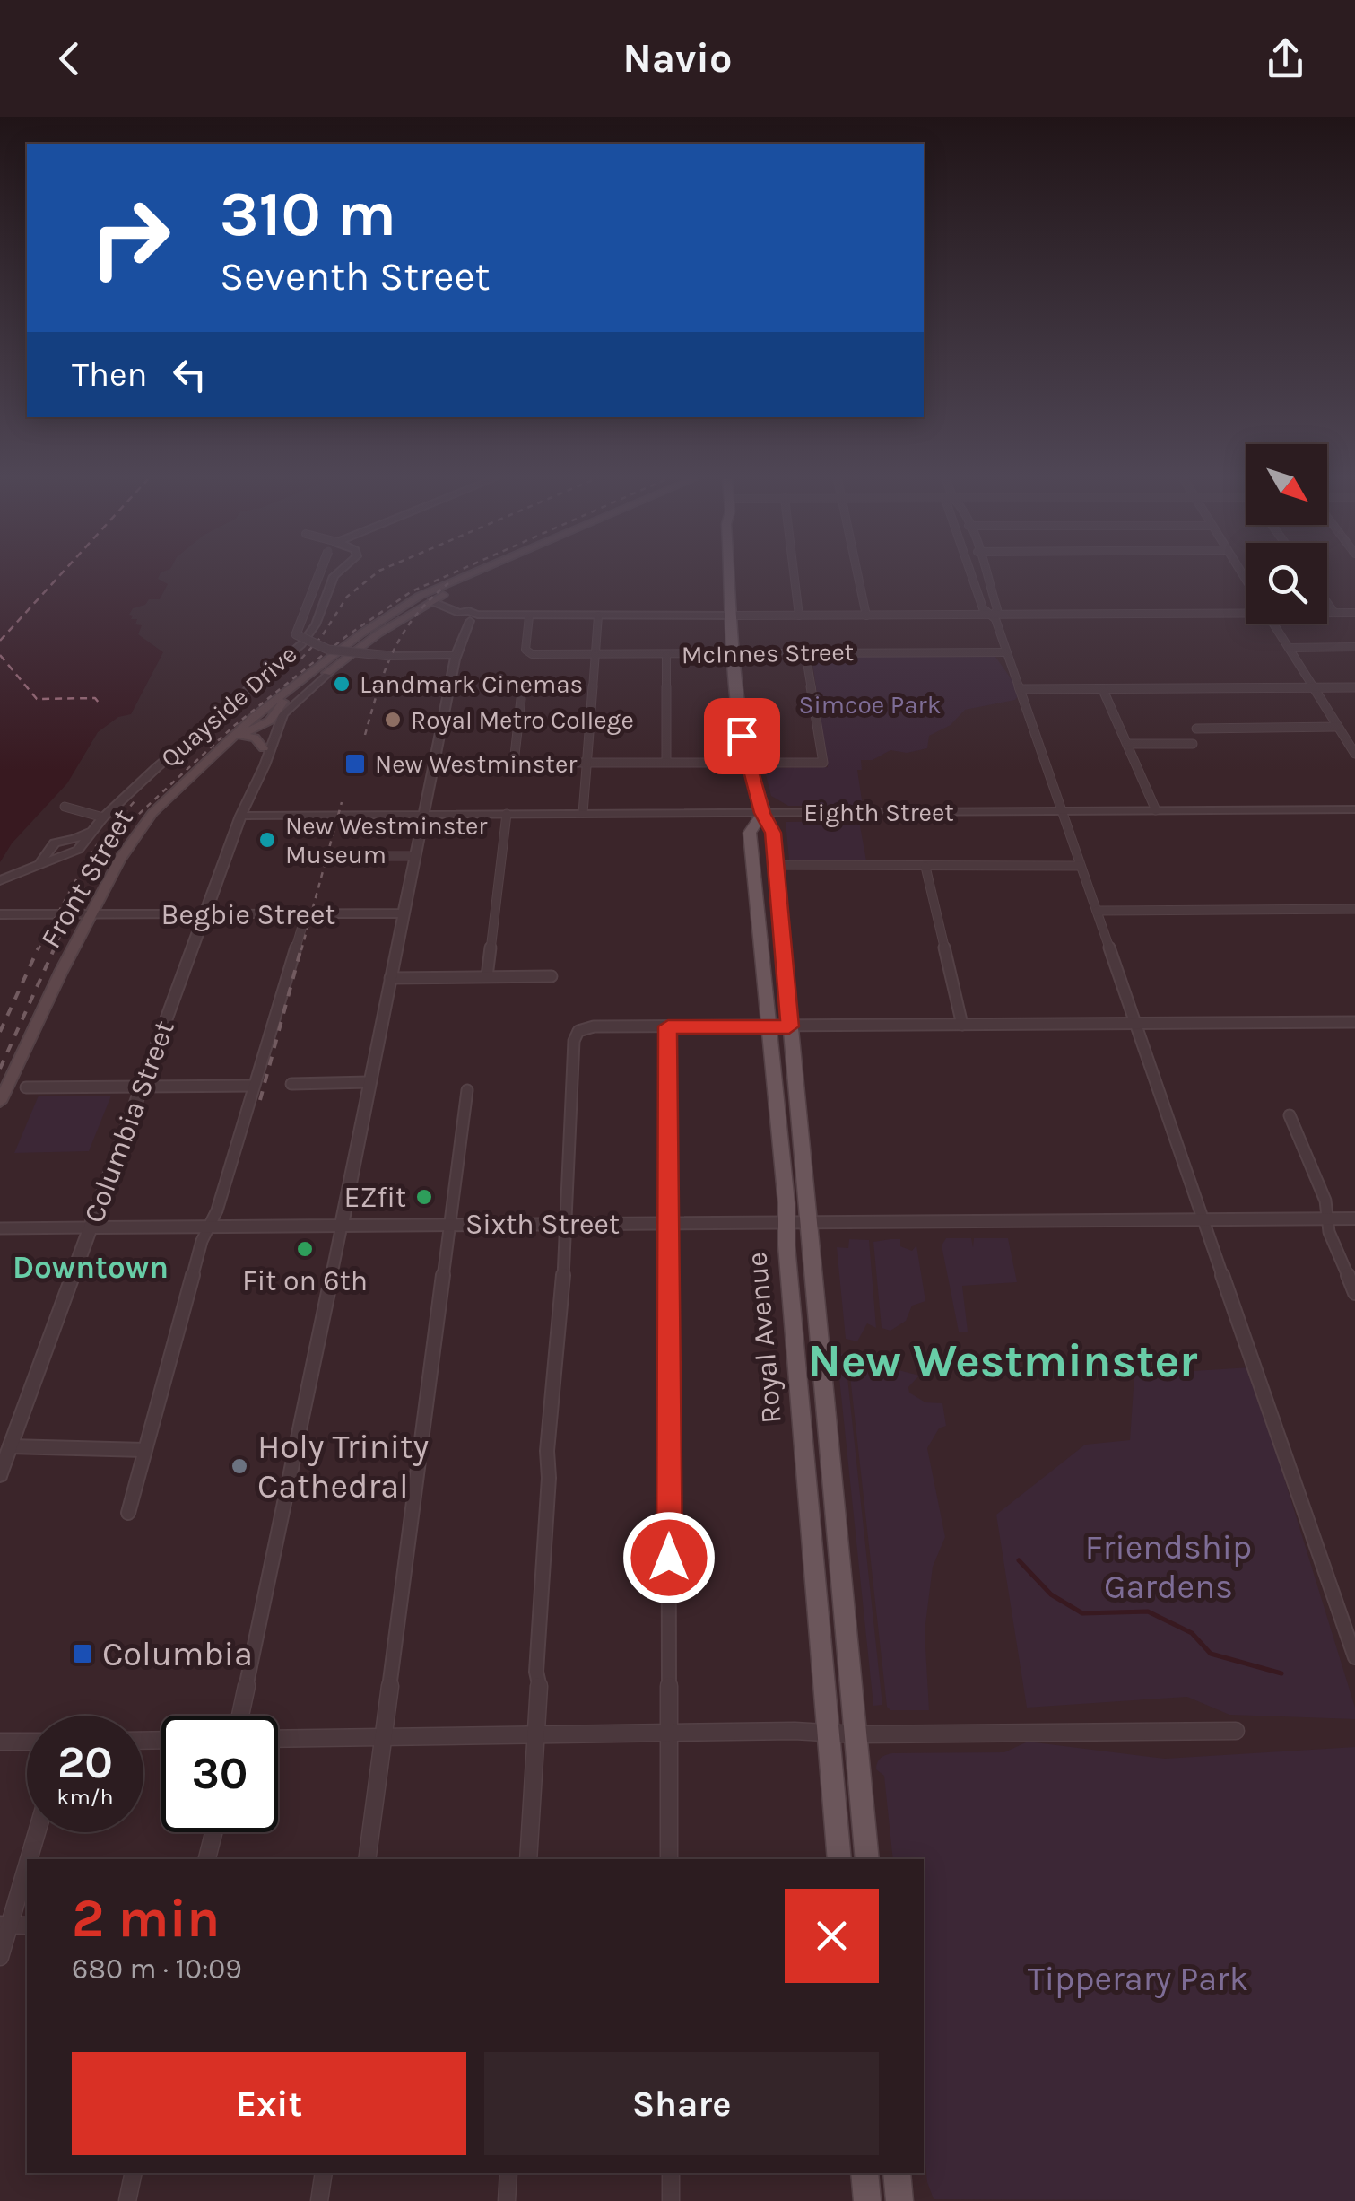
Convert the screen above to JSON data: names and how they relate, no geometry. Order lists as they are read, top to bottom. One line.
{"streets":{"main road":["Front Street","Columbia Street","Royal Avenue"],"street":["McInnes Street","Quayside Drive","Eighth Street","Begbie Street","Sixth Street"]},"crossings":[["McInnes Street","Royal Avenue"],["Eighth Street","Columbia Street"],["Eighth Street","Royal Avenue"],["Front Street","Begbie Street"],["Front Street","Columbia Street"],["Begbie Street","Columbia Street"],["Columbia Street","Sixth Street"],["Sixth Street","Royal Avenue"]],"districts":["Downtown","New Westminster"],"parks":["Simcoe Park","Friendship Gardens","Tipperary Park"],"places":{"other":["Landmark Cinemas","Royal Metro College","New Westminster Museum","EZfit","Fit on 6th","Holy Trinity Cathedral"],"transit":["New Westminster","Columbia"]},"north":"bottom right","page":{"header":"Navio","turn":["310 m","Seventh Street"],"then":"Then","speed":"20 km/h","limit":"30","heading":["2 min","680 m · 10:09"],"buttons":["Exit","Share"]}}
